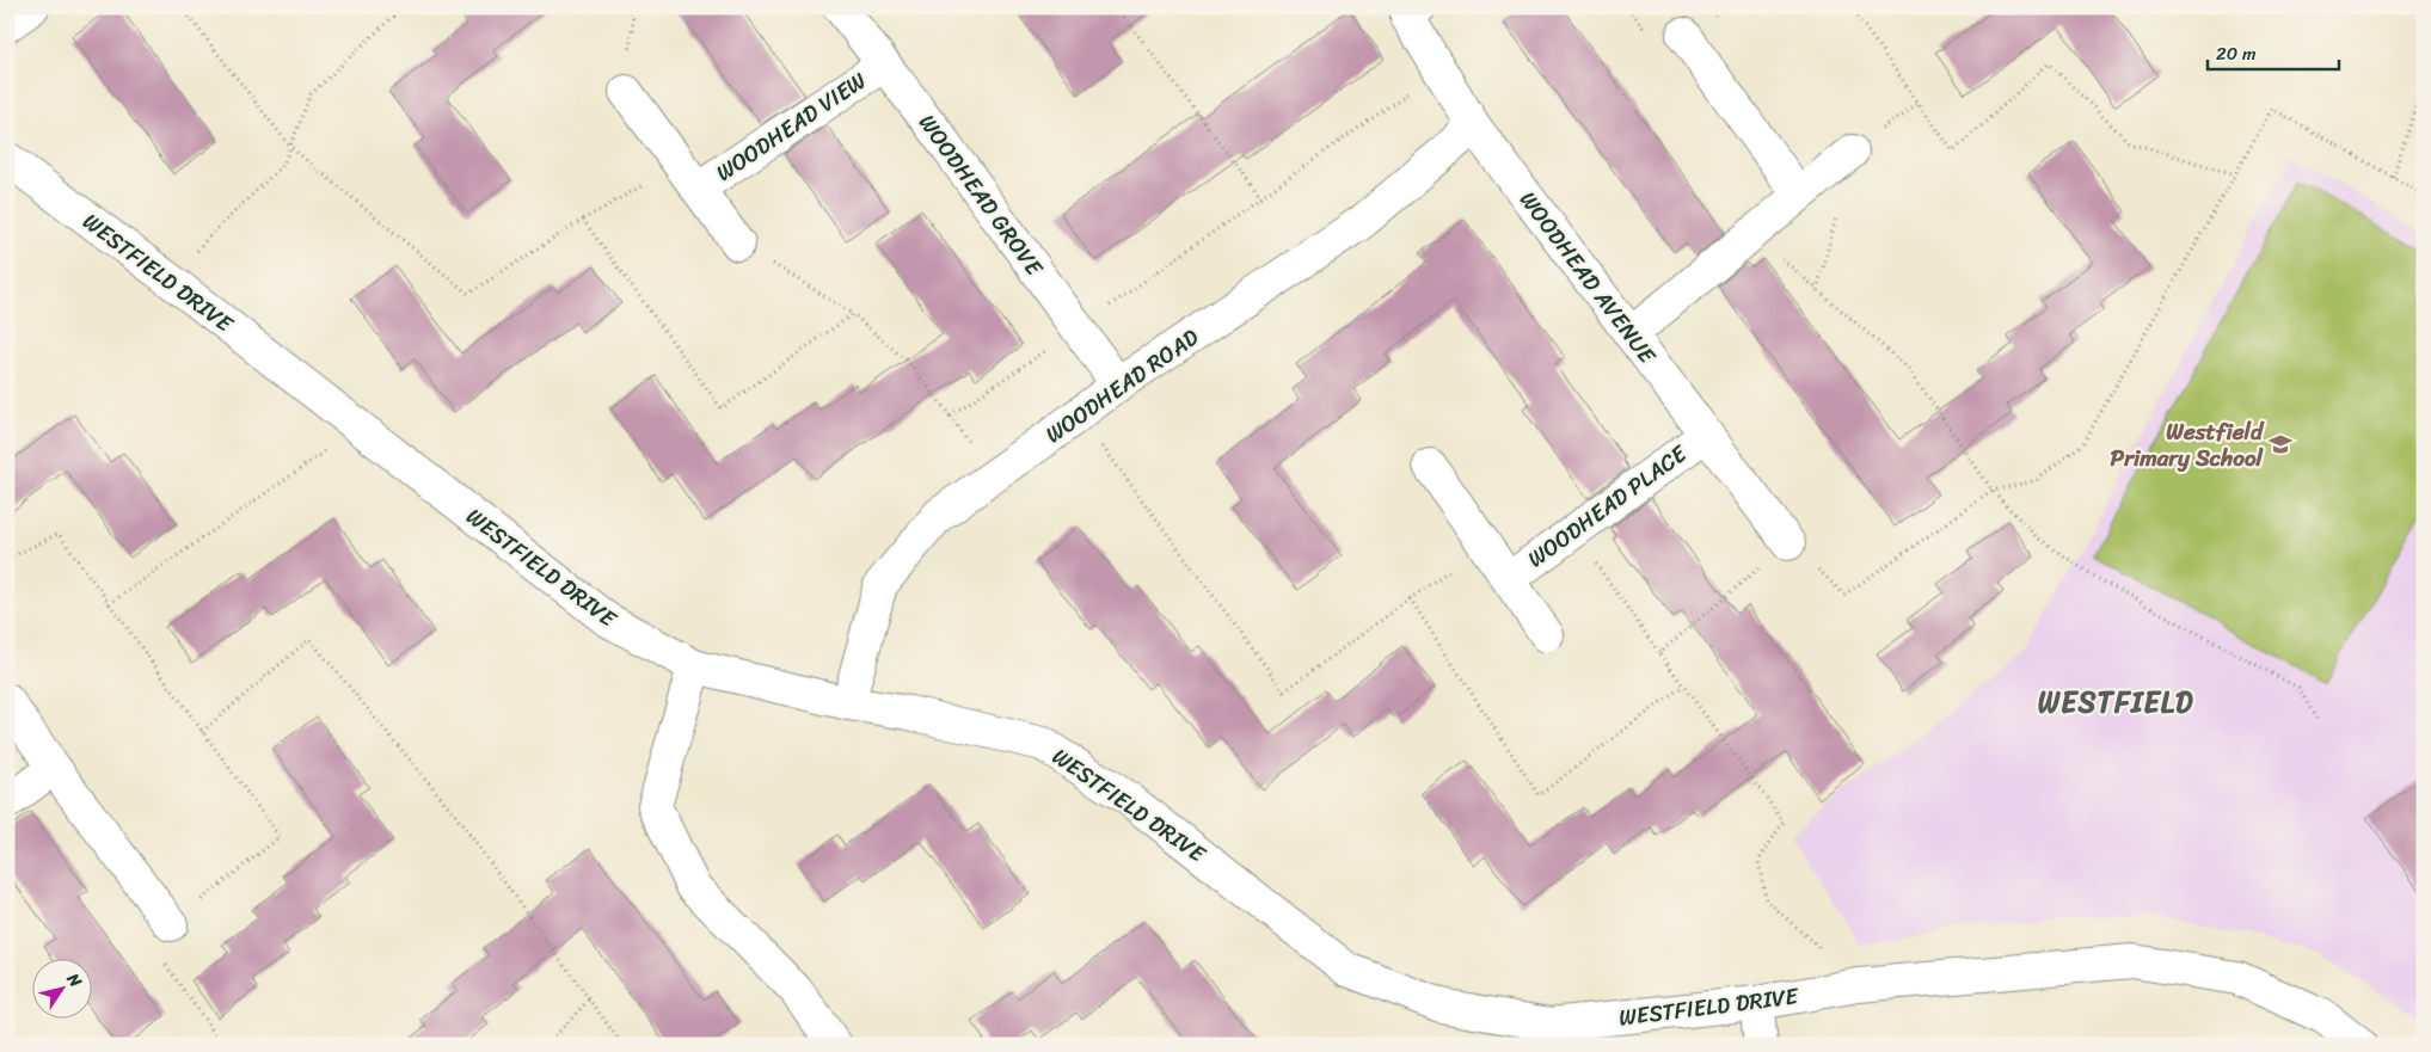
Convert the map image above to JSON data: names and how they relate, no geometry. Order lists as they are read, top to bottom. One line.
{"streets":{"street":["WOODHEAD VIEW","WOODHEAD GROVE","WESTFIELD DRIVE","WOODHEAD AVENUE","WOODHEAD ROAD","WOODHEAD PLACE"]},"crossings":[["WOODHEAD VIEW","WOODHEAD GROVE"],["WOODHEAD GROVE","WOODHEAD ROAD"],["WESTFIELD DRIVE","WOODHEAD ROAD"],["WOODHEAD AVENUE","WOODHEAD ROAD"],["WOODHEAD AVENUE","WOODHEAD PLACE"]],"districts":["WESTFIELD"],"places":{"school or university":["Westfield Primary School"]},"scale_bar":"20 m","north":"top right"}
